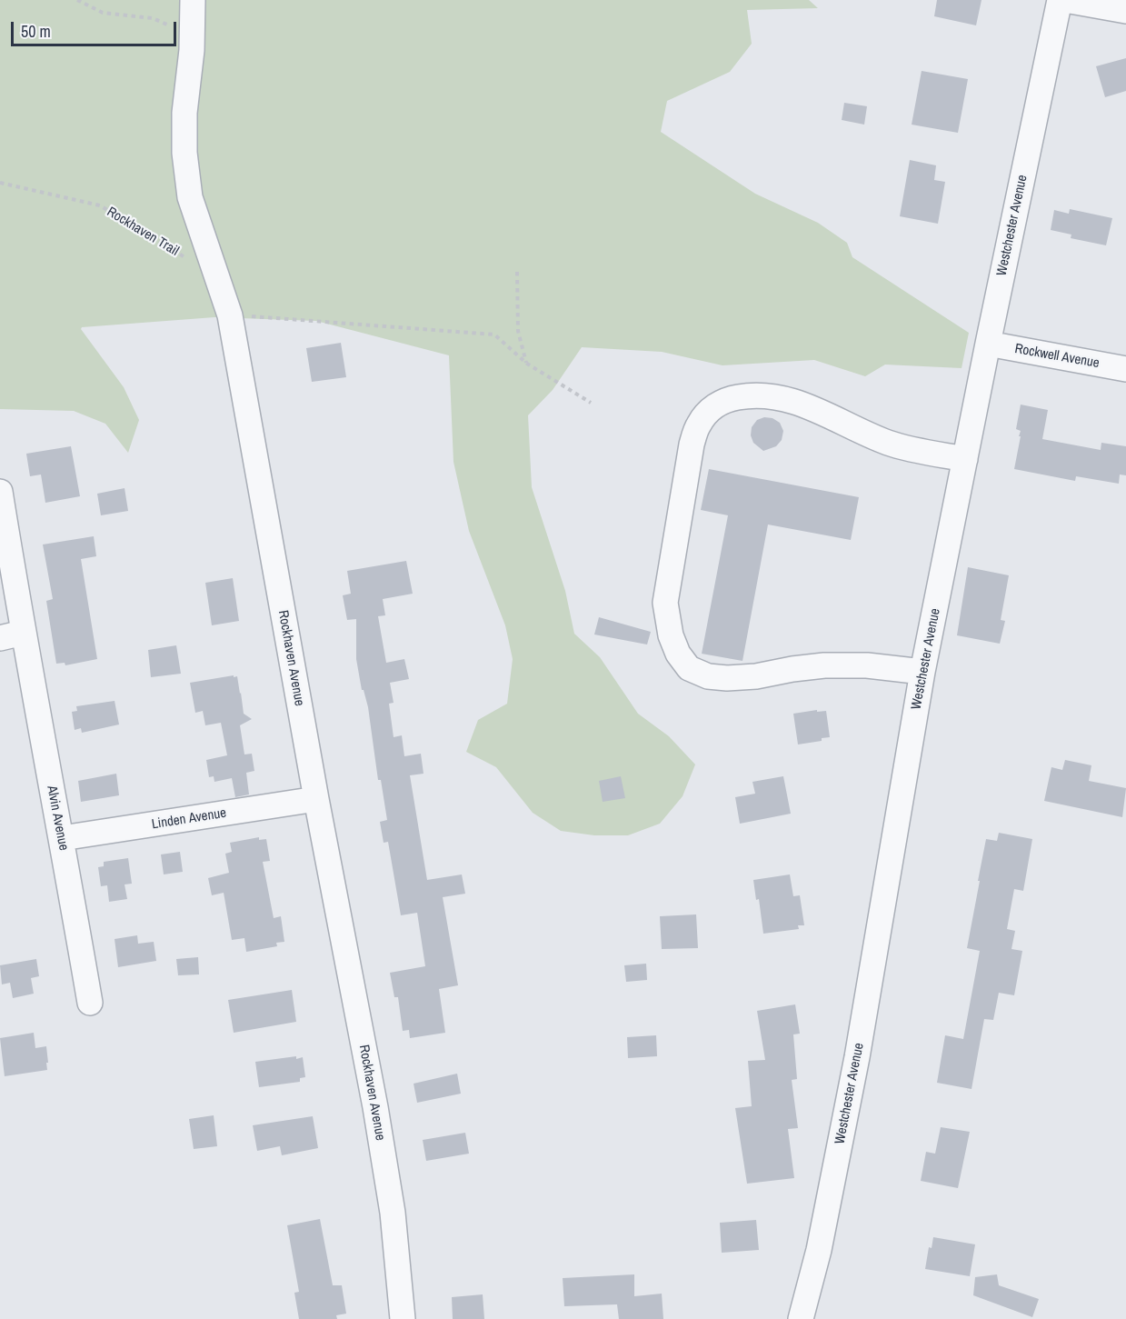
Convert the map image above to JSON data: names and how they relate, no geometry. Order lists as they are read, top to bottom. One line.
{"streets":{"street":["Westchester Avenue","Rockwell Avenue","Rockhaven Avenue","Alvin Avenue","Linden Avenue"],"path":["Rockhaven Trail"]},"crossings":[["Westchester Avenue","Rockwell Avenue"],["Rockhaven Trail","Rockhaven Avenue"],["Rockhaven Avenue","Linden Avenue"],["Alvin Avenue","Linden Avenue"]],"scale_bar":"50 m"}
